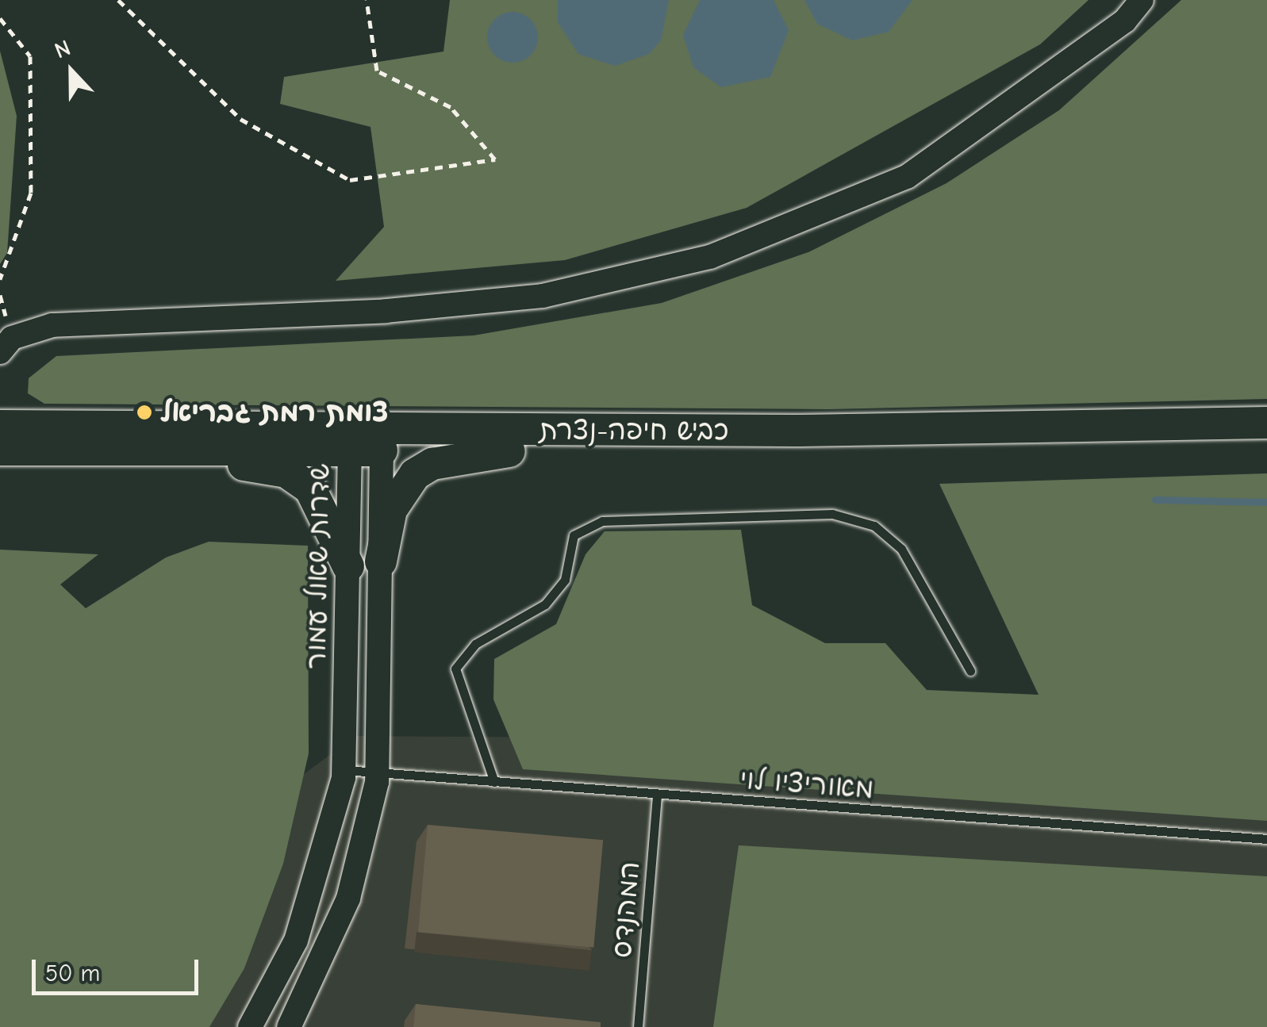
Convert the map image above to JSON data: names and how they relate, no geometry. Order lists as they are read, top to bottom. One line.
{"streets":{"highway":["כביש חיפה-נצרת"],"main road":["שדרות שאול עמור"],"lane":["מאוריציו לוי","המהנדס"]},"crossings":[["כביש חיפה-נצרת","שדרות שאול עמור"],["שדרות שאול עמור","מאוריציו לוי"],["מאוריציו לוי","המהנדס"]],"places":["צומת רמת גבריאל"],"scale_bar":"50 m","north":"top"}
